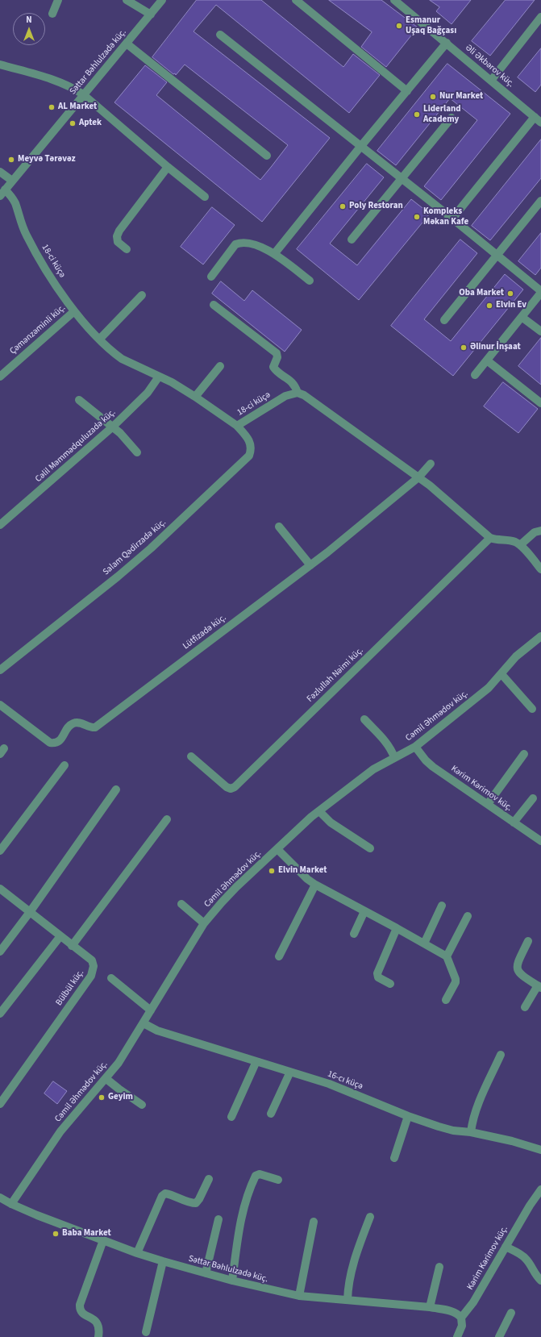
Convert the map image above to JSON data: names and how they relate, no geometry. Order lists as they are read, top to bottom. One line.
{"streets":{"street":["Səttar Bəhlulzadə küç.","Əli Əkbərov küç.","18-ci küçə","Çəmənzəminli küç.","Cəlil Məmmədquluzadə küç.","Salam Qədirzadə küç.","Lütfizadə küç.","Fəzlullah Nəimi küç.","Cəmil Əhmədov küç.","Kərim Kərimov küç.","Bülbül küç.","16-cı küçə"]},"crossings":[["Səttar Bəhlulzadə küç.","18-ci küçə"],["Səttar Bəhlulzadə küç.","Cəmil Əhmədov küç."],["Səttar Bəhlulzadə küç.","Kərim Kərimov küç."],["18-ci küçə","Çəmənzəminli küç."],["18-ci küçə","Cəlil Məmmədquluzadə küç."],["18-ci küçə","Salam Qədirzadə küç."],["Cəmil Əhmədov küç.","Kərim Kərimov küç."],["Cəmil Əhmədov küç.","16-cı küçə"]],"places":["Esmanur Uşaq Bağçası","Nur Market","AL Market","Liderland Academy","Aptek","Meyvə Tərəvəz","Poly Restoran","Kompleks Məkan Kafe","Oba Market","Elvin Ev","Əlinur İnşaat","Elvin Market","Geyim","Baba Market"],"north":"top"}
